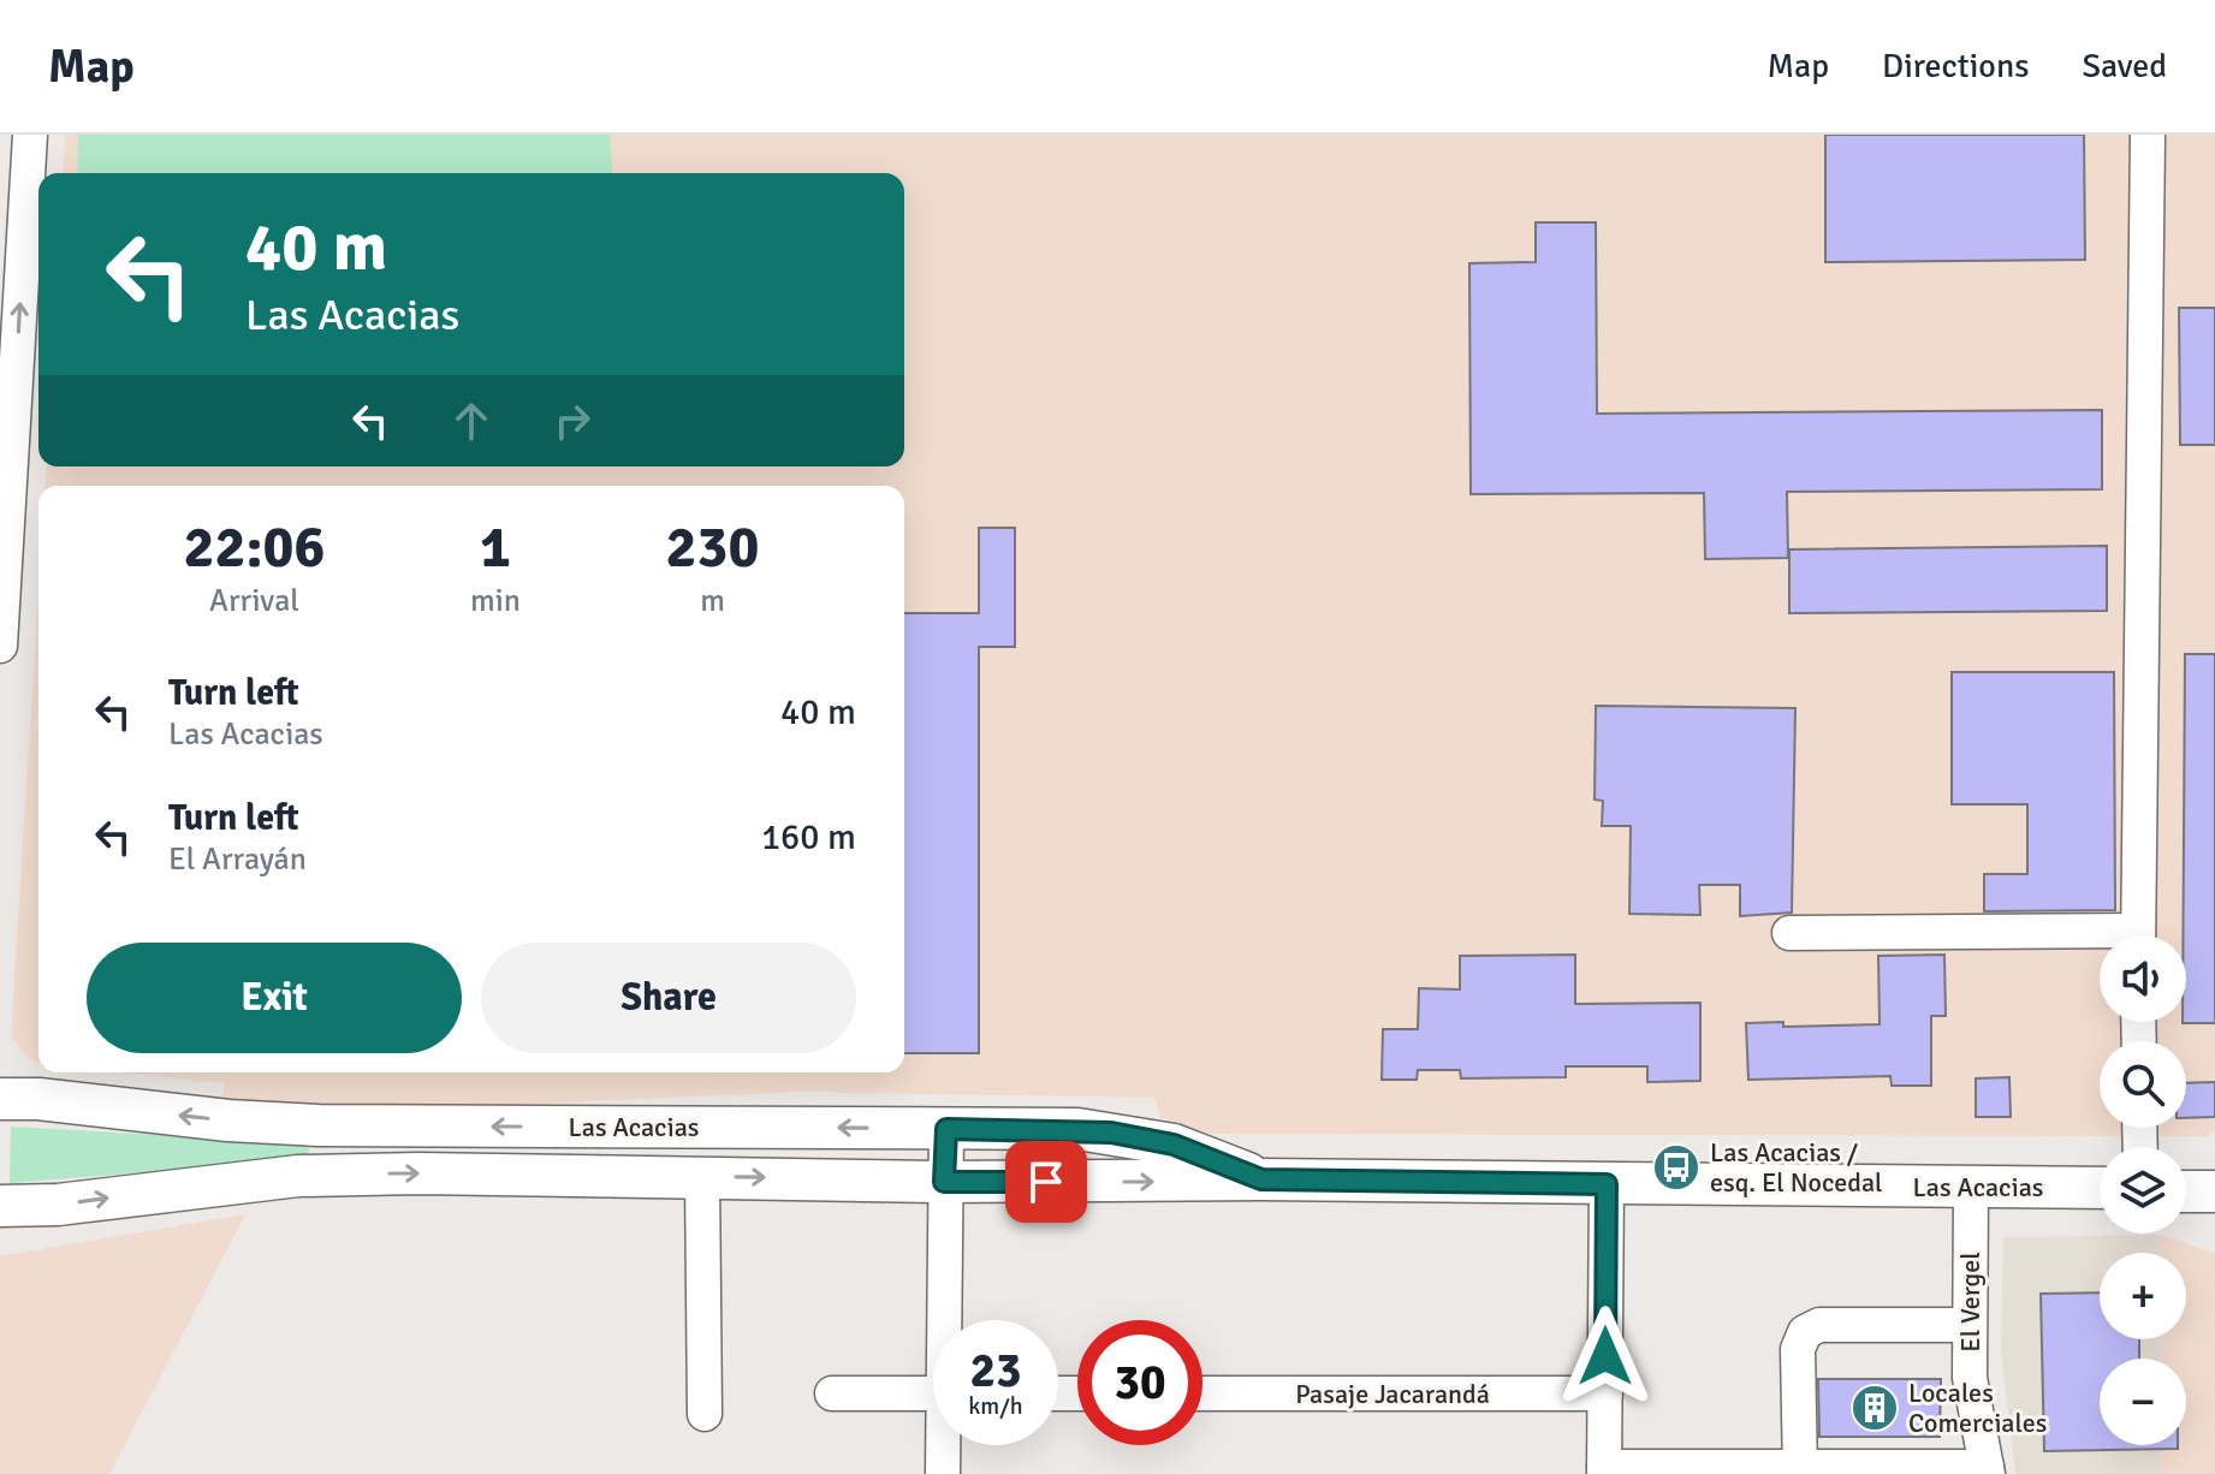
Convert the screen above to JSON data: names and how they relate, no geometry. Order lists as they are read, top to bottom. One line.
{"streets":{"main road":["Las Acacias"],"street":["El Vergel","Pasaje Jacarandá"]},"crossings":[["Las Acacias","El Vergel"]],"places":{"bus stop":["Las Acacias / esq. El Nocedal"],"building":["Locales Comerciales"]},"page":{"header":"Map","nav":["Map","Directions","Saved"],"turn":["40 m","Las Acacias"],"eta":["22:06","Arrival","1","min","230","m"],"list":[{"name":"Turn left","note":"Las Acacias","value":"40 m"},{"name":"Turn left","note":"El Arrayán","value":"160 m"}],"buttons":["Exit","Share"],"map_buttons":["+","−"],"speed":"23 km/h","limit":"30"}}
